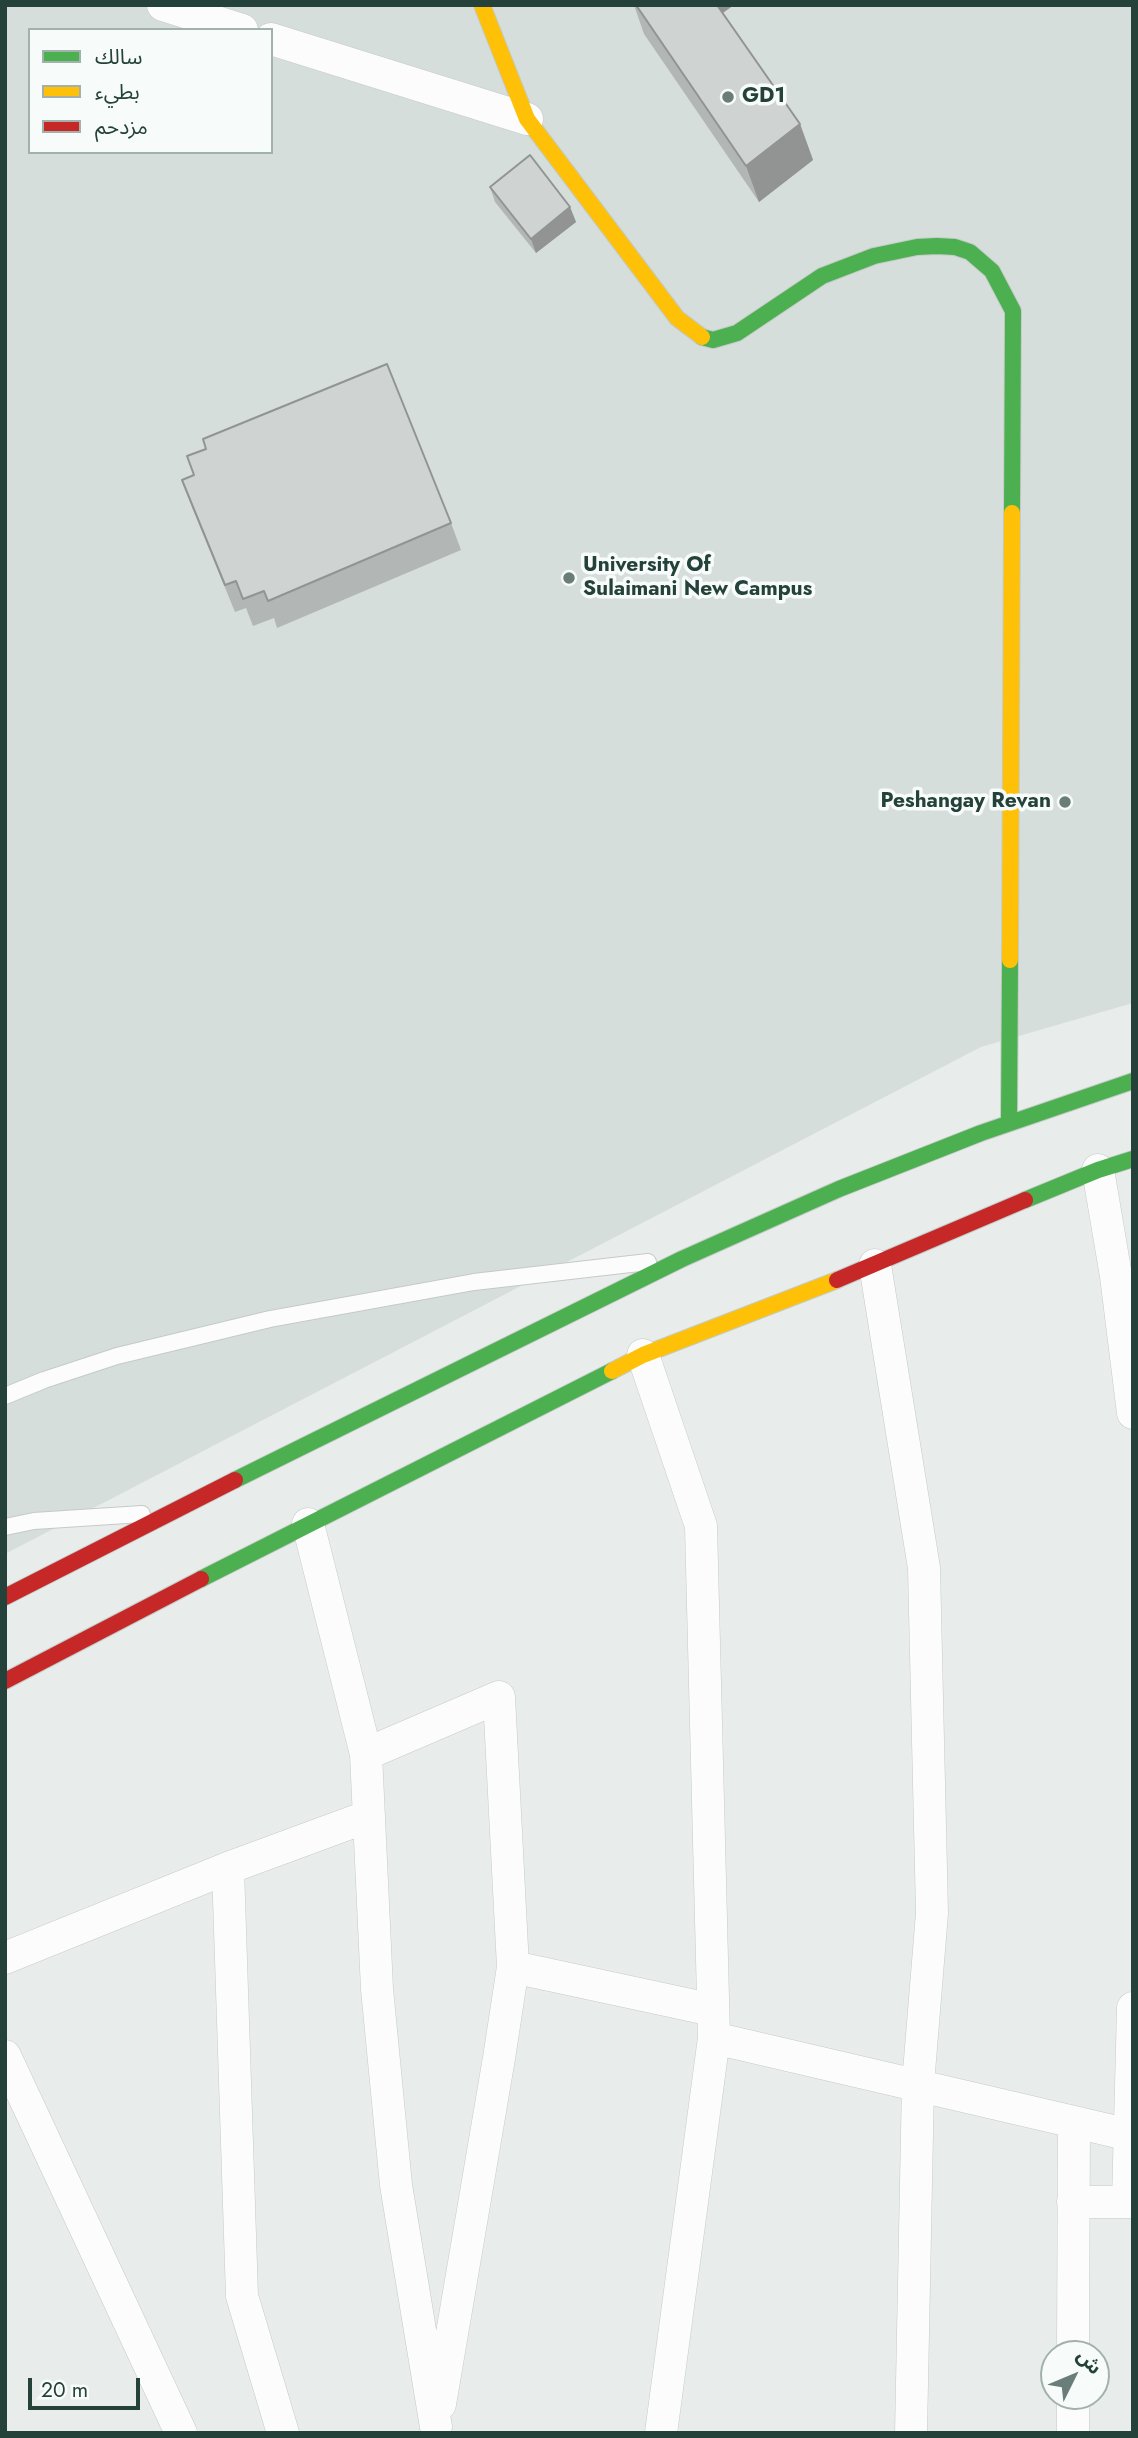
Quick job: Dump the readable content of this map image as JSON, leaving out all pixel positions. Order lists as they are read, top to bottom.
{
  "places": ["GD1", "University Of Sulaimani New Campus", "Peshangay Revan"],
  "legend": ["سالك", "بطيء", "مزدحم"],
  "scale_bar": "20 m",
  "north": "top right"
}
